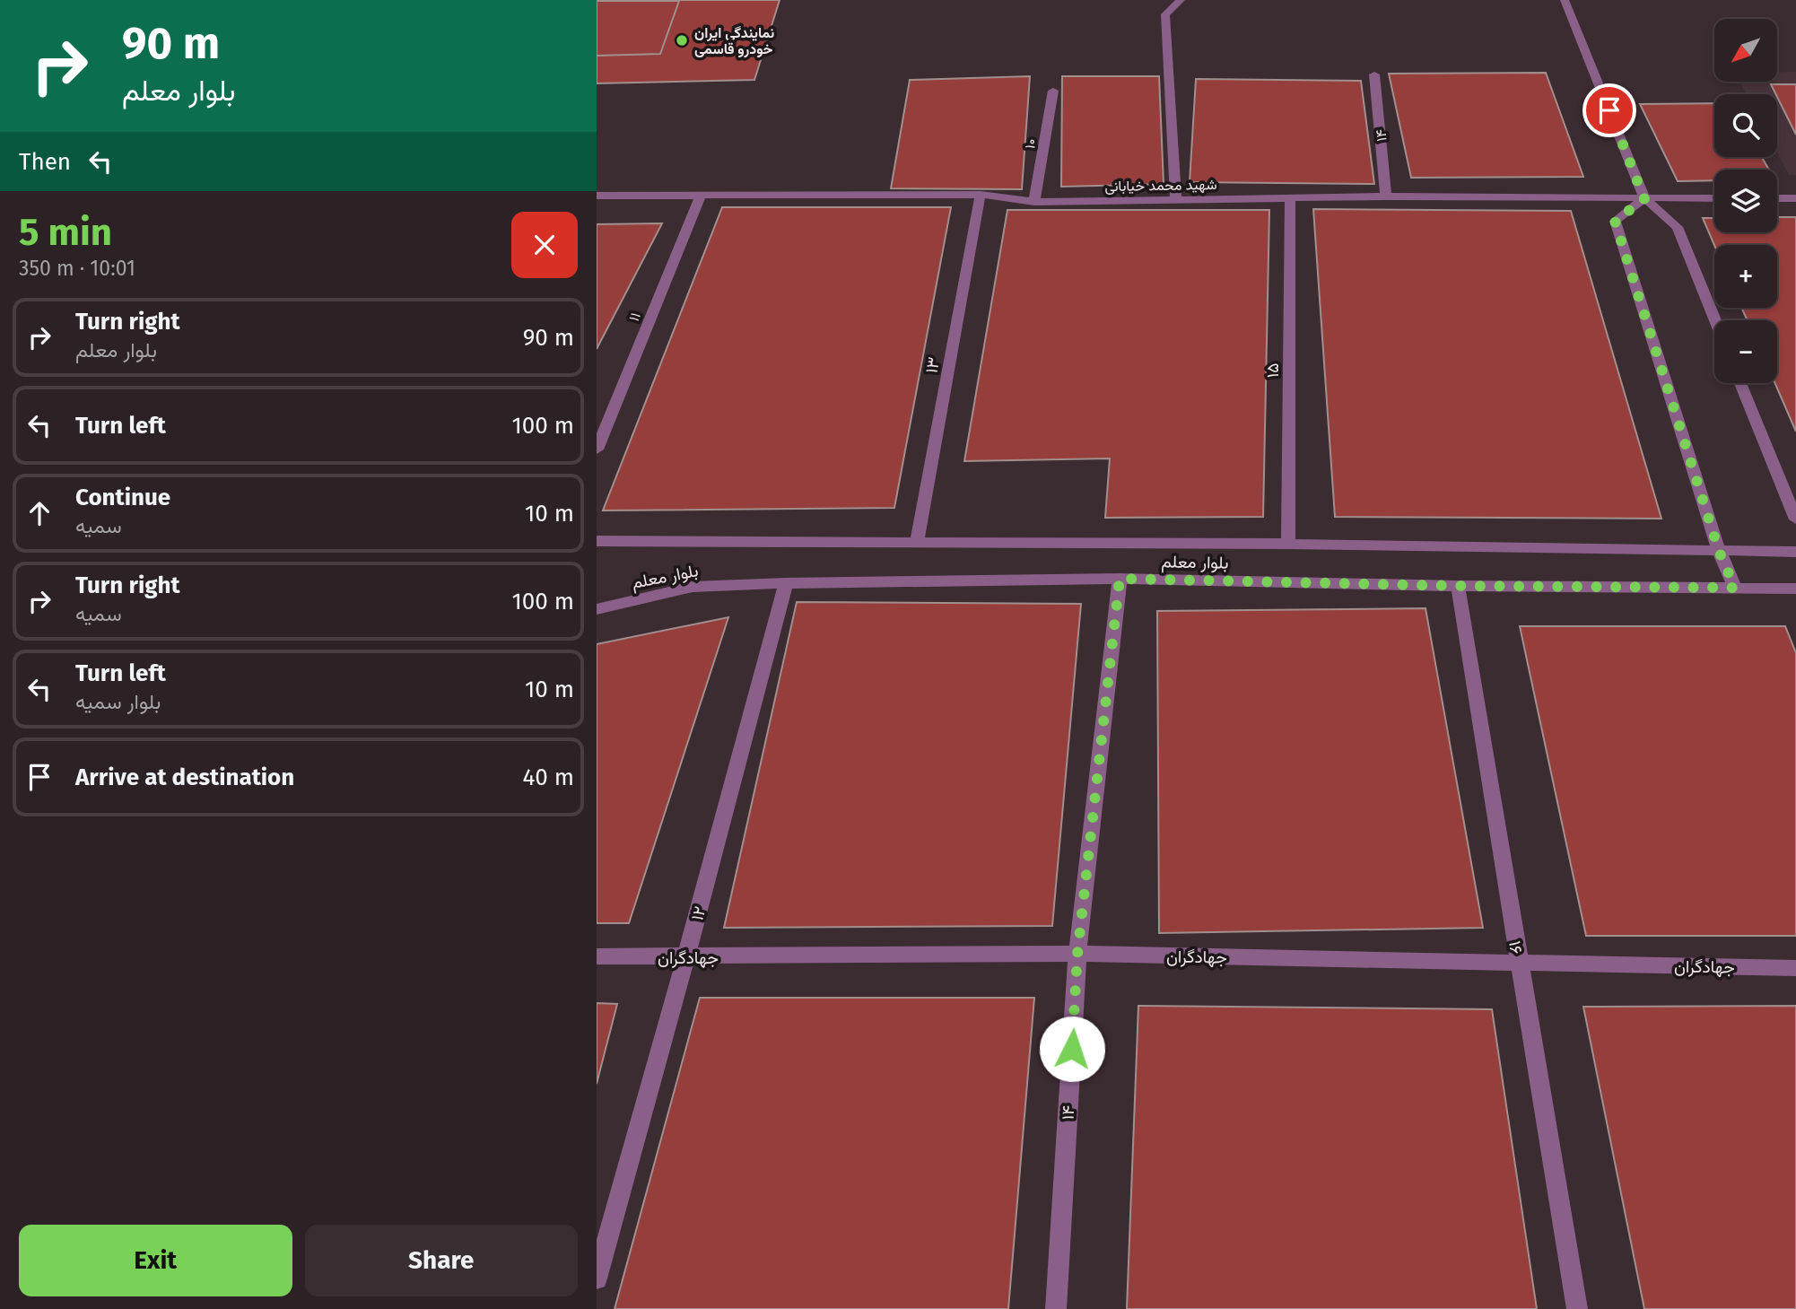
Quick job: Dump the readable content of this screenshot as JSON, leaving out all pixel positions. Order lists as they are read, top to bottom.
{
  "streets": {
    "street": [
      "۱۴",
      "۱۰",
      "شهید محمد خیابانی",
      "۱۱",
      "۱۳",
      "۱۵",
      "بلوار معلم",
      "۱۲",
      "۱۶",
      "جهادگران"
    ]
  },
  "crossings": [
    ["۱۴", "شهید محمد خیابانی"],
    ["۱۴", "بلوار معلم"],
    ["۱۴", "جهادگران"],
    ["۱۰", "شهید محمد خیابانی"],
    ["شهید محمد خیابانی", "۱۱"],
    ["شهید محمد خیابانی", "۱۳"],
    ["شهید محمد خیابانی", "۱۵"],
    ["۱۳", "بلوار معلم"],
    ["۱۵", "بلوار معلم"],
    ["بلوار معلم", "۱۲"],
    ["بلوار معلم", "۱۶"],
    ["۱۲", "جهادگران"],
    ["۱۶", "جهادگران"]
  ],
  "places": ["نمایندگی ایران خودرو قاسمی"],
  "north": "bottom left",
  "page": {
    "turn": ["90 m", "بلوار معلم"],
    "map_buttons": ["+", "−"],
    "then": "Then",
    "heading": ["5 min", "350 m · 10:01"],
    "list": [
      {
        "name": "Turn right",
        "note": "بلوار معلم",
        "value": "90 m"
      },
      {
        "name": "Turn left",
        "value": "100 m"
      },
      {
        "name": "Continue",
        "note": "سمیه",
        "value": "10 m"
      },
      {
        "name": "Turn right",
        "note": "سمیه",
        "value": "100 m"
      },
      {
        "name": "Turn left",
        "note": "بلوار سمیه",
        "value": "10 m"
      },
      {
        "name": "Arrive at destination",
        "value": "40 m"
      }
    ],
    "buttons": ["Exit", "Share"]
  }
}
